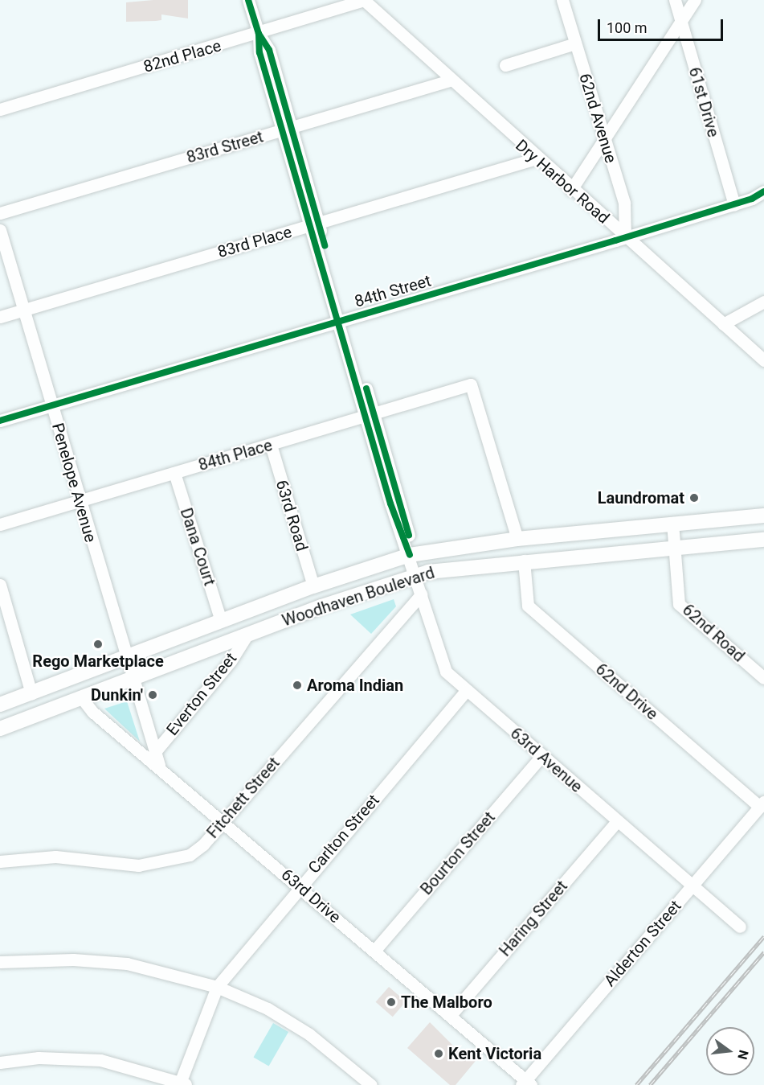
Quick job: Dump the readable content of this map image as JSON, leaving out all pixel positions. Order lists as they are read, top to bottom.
{
  "streets": {
    "main road": ["Woodhaven Boulevard"],
    "street": [
      "82nd Place",
      "61st Drive",
      "62nd Avenue",
      "83rd Street",
      "Dry Harbor Road",
      "83rd Place",
      "84th Street",
      "84th Place",
      "Penelope Avenue",
      "63rd Road",
      "Dana Court",
      "62nd Road",
      "62nd Drive",
      "Everton Street",
      "63rd Avenue",
      "Fitchett Street",
      "Carlton Street",
      "Bourton Street",
      "63rd Drive",
      "Haring Street",
      "Alderton Street"
    ]
  },
  "crossings": [
    ["82nd Place", "Dry Harbor Road"],
    ["82nd Place", "63rd Avenue"],
    ["61st Drive", "84th Street"],
    ["62nd Avenue", "Dry Harbor Road"],
    ["62nd Avenue", "84th Street"],
    ["83rd Street", "Dry Harbor Road"],
    ["83rd Street", "63rd Avenue"],
    ["Dry Harbor Road", "83rd Place"],
    ["Dry Harbor Road", "84th Street"],
    ["83rd Place", "Penelope Avenue"],
    ["83rd Place", "63rd Avenue"],
    ["84th Street", "Penelope Avenue"],
    ["84th Street", "63rd Avenue"],
    ["84th Place", "Penelope Avenue"],
    ["84th Place", "63rd Road"],
    ["84th Place", "Dana Court"],
    ["84th Place", "Woodhaven Boulevard"],
    ["84th Place", "63rd Avenue"],
    ["Penelope Avenue", "Woodhaven Boulevard"],
    ["Penelope Avenue", "63rd Drive"],
    ["63rd Road", "Woodhaven Boulevard"],
    ["Dana Court", "Woodhaven Boulevard"],
    ["Woodhaven Boulevard", "62nd Road"],
    ["Woodhaven Boulevard", "62nd Drive"],
    ["Woodhaven Boulevard", "Everton Street"],
    ["Woodhaven Boulevard", "63rd Avenue"],
    ["Woodhaven Boulevard", "63rd Drive"],
    ["62nd Drive", "Alderton Street"],
    ["Everton Street", "63rd Drive"],
    ["63rd Avenue", "Fitchett Street"],
    ["63rd Avenue", "Carlton Street"],
    ["63rd Avenue", "Bourton Street"],
    ["63rd Avenue", "Haring Street"],
    ["63rd Avenue", "Alderton Street"],
    ["Fitchett Street", "63rd Drive"],
    ["Carlton Street", "63rd Drive"],
    ["Bourton Street", "63rd Drive"],
    ["63rd Drive", "Haring Street"],
    ["63rd Drive", "Alderton Street"]
  ],
  "places": [
    "Laundromat",
    "Rego Marketplace",
    "Aroma Indian",
    "Dunkin'",
    "The Malboro",
    "Kent Victoria"
  ],
  "scale_bar": "100 m",
  "north": "right"
}
